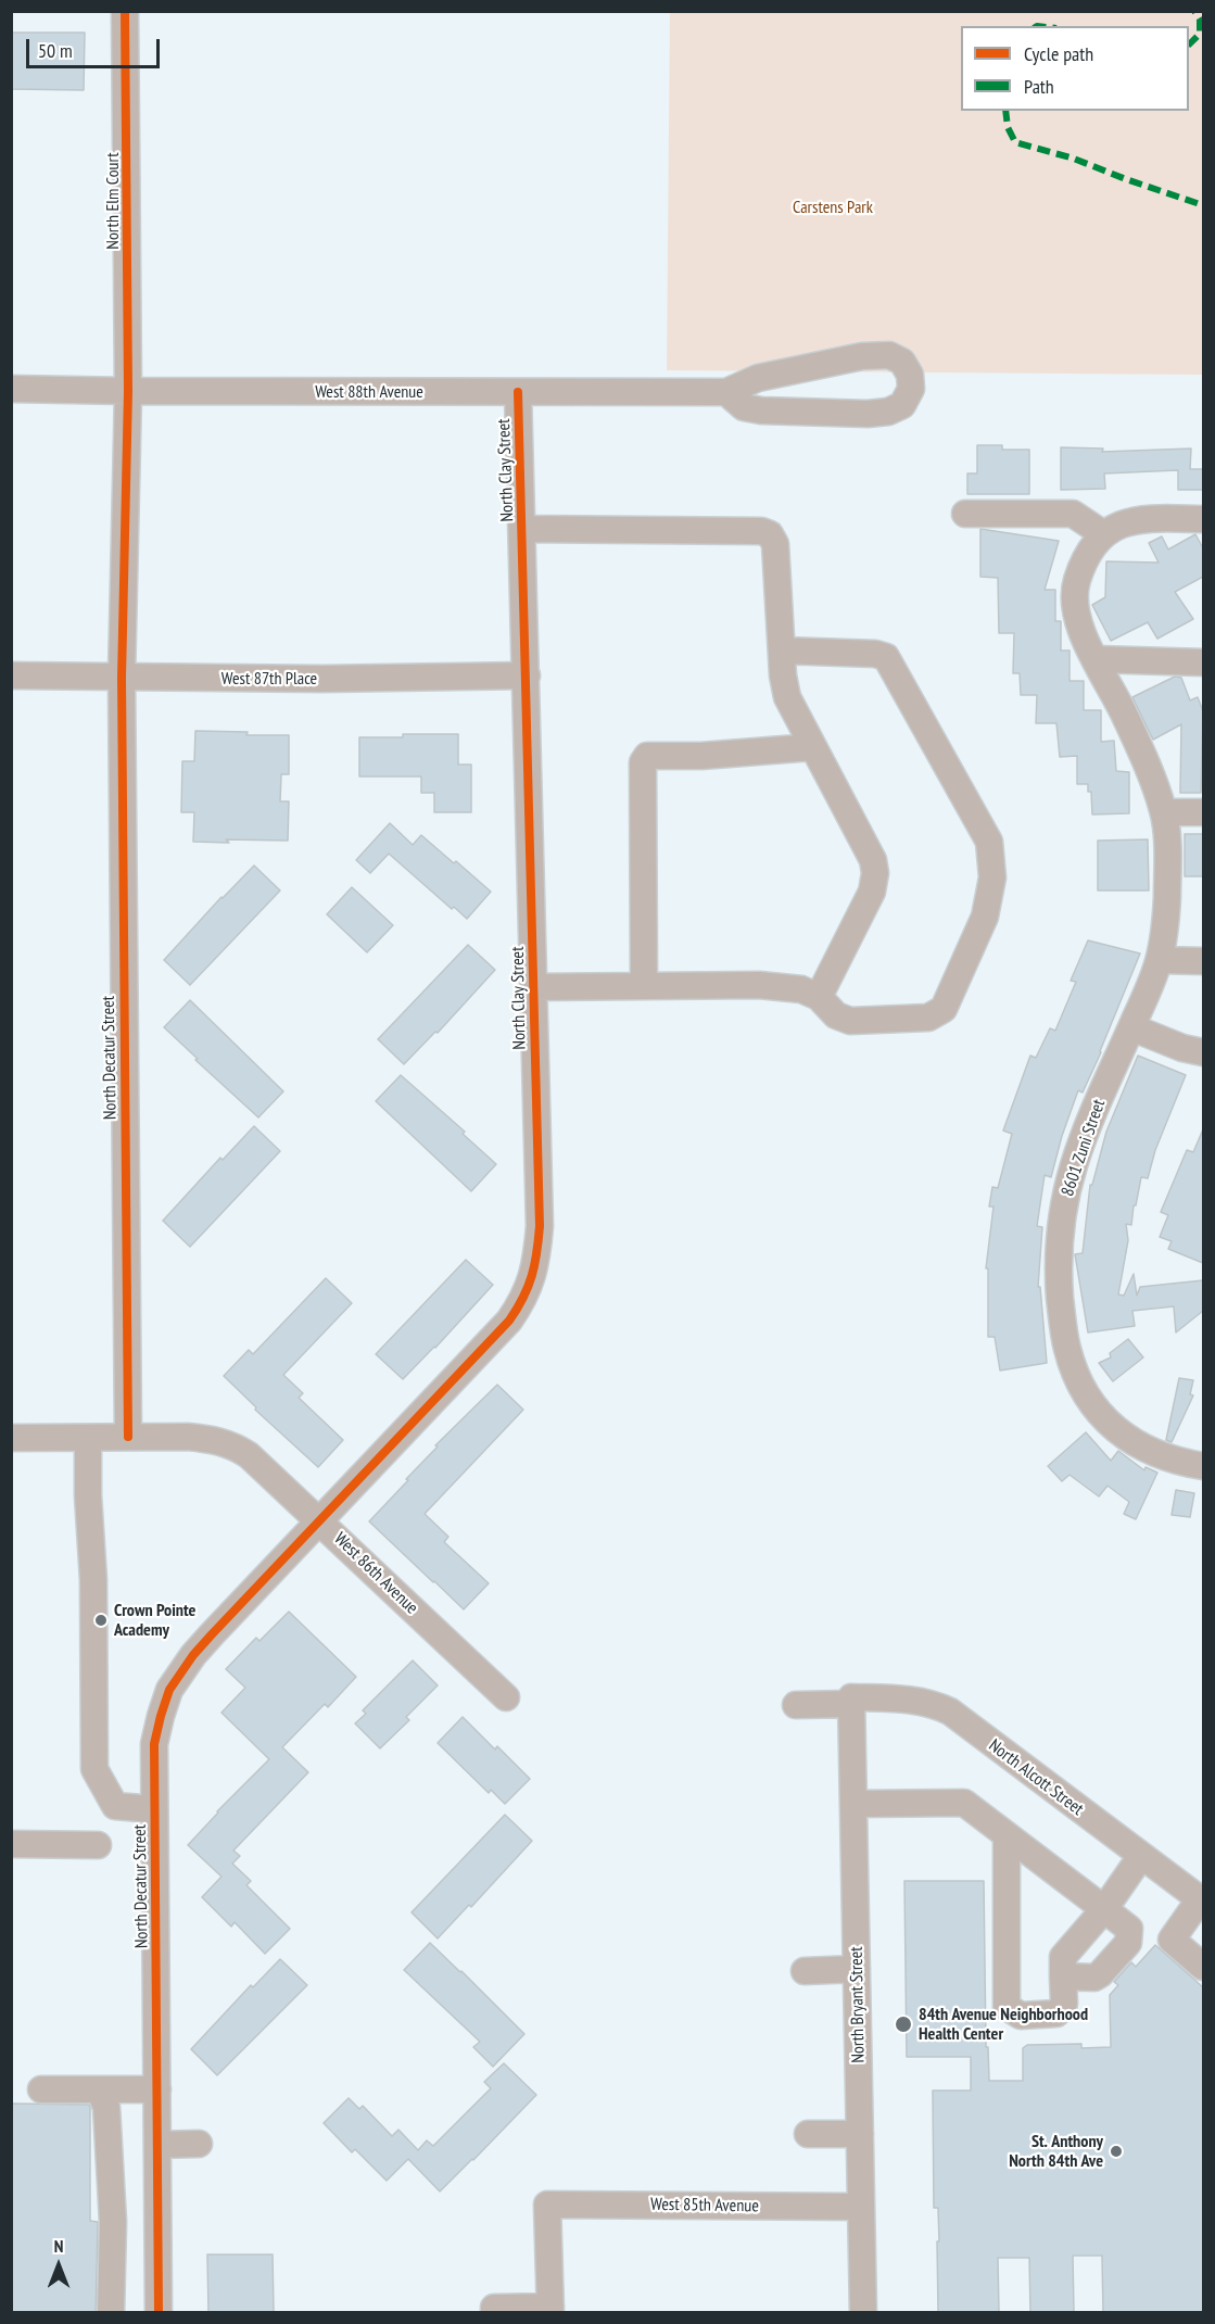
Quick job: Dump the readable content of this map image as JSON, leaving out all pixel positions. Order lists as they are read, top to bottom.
{
  "streets": {
    "street": [
      "North Elm Court",
      "West 88th Avenue",
      "North Clay Street",
      "West 87th Place",
      "North Decatur Street",
      "8601 Zuni Street",
      "West 86th Avenue",
      "North Alcott Street",
      "North Bryant Street",
      "West 85th Avenue"
    ]
  },
  "crossings": [
    ["North Elm Court", "West 88th Avenue"],
    ["North Elm Court", "West 87th Place"],
    ["North Elm Court", "North Decatur Street"],
    ["West 88th Avenue", "North Clay Street"],
    ["North Clay Street", "West 87th Place"],
    ["North Clay Street", "North Decatur Street"],
    ["North Clay Street", "West 86th Avenue"],
    ["West 87th Place", "North Decatur Street"],
    ["North Decatur Street", "West 86th Avenue"],
    ["North Alcott Street", "North Bryant Street"],
    ["North Bryant Street", "West 85th Avenue"]
  ],
  "parks": ["Carstens Park"],
  "places": ["Crown Pointe Academy", "84th Avenue Neighborhood Health Center", "St. Anthony North 84th Ave"],
  "legend": ["Cycle path", "Path"],
  "scale_bar": "50 m",
  "north": "top"
}
